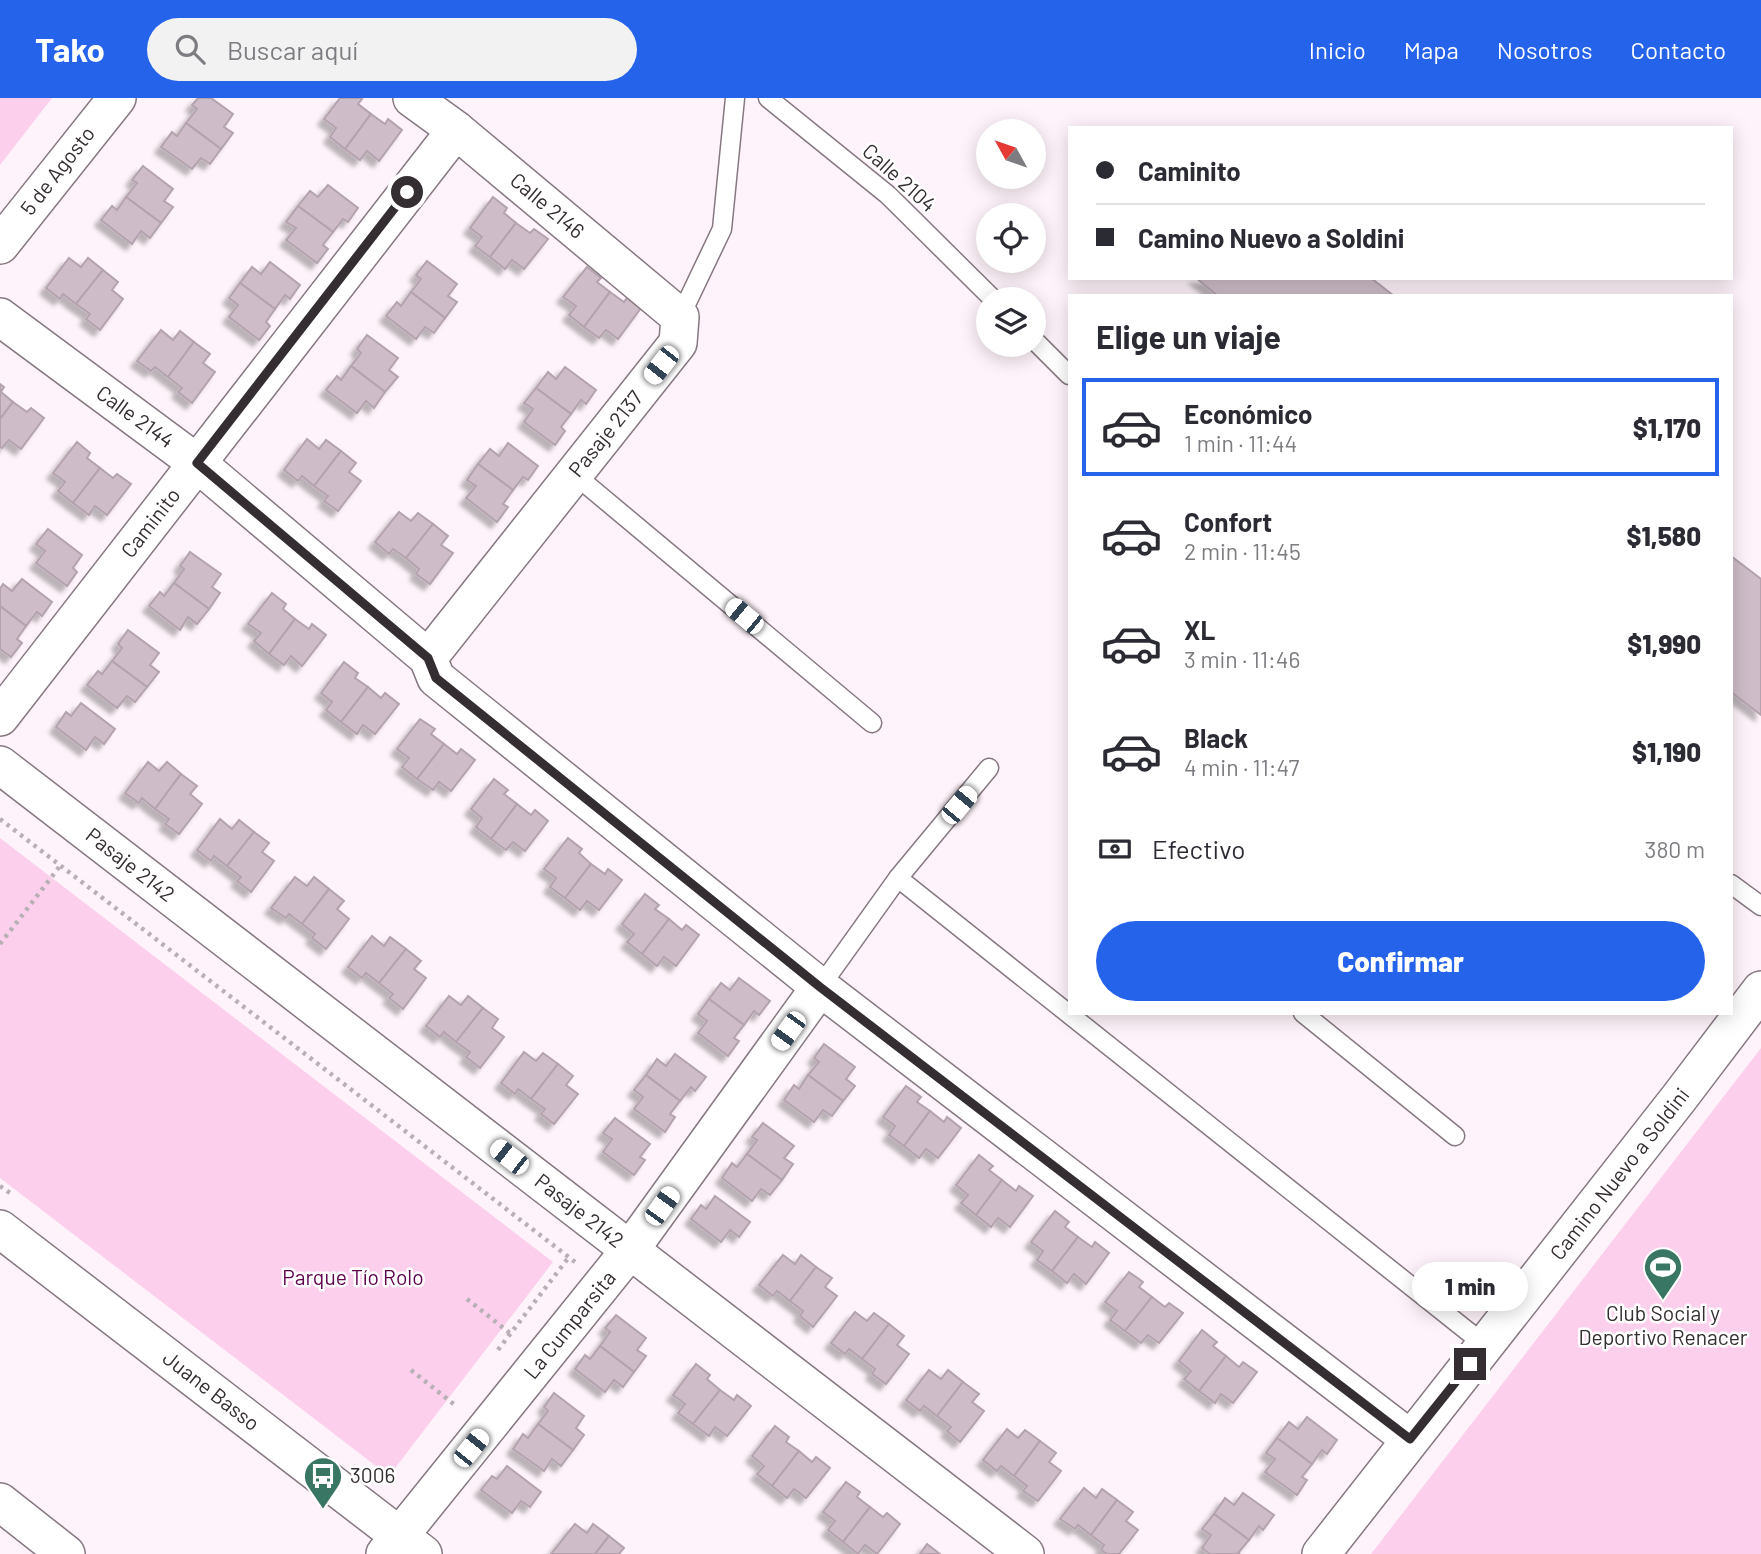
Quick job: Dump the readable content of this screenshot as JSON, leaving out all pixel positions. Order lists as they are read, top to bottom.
{
  "streets": {
    "street": [
      "5 de Agosto",
      "Calle 2146",
      "Calle 2144",
      "Pasaje 2137",
      "Caminito",
      "Pasaje 2142",
      "Camino Nuevo a Soldini",
      "La Cumparsita",
      "Juane Basso"
    ],
    "lane": ["Calle 2104"]
  },
  "crossings": [
    ["Calle 2146", "Pasaje 2137"],
    ["Calle 2146", "Caminito"],
    ["Calle 2144", "Pasaje 2137"],
    ["Calle 2144", "Caminito"],
    ["Calle 2144", "Camino Nuevo a Soldini"],
    ["Calle 2144", "La Cumparsita"],
    ["Pasaje 2142", "La Cumparsita"],
    ["La Cumparsita", "Juane Basso"]
  ],
  "parks": ["Parque Tío Rolo"],
  "places": {
    "sports": ["Club Social y Deportivo Renacer"],
    "bus stop": ["3006"]
  },
  "north": "top left",
  "page": {
    "header": "Tako",
    "search": "Buscar aquí",
    "nav": [
      "Inicio",
      "Mapa",
      "Nosotros",
      "Contacto"
    ],
    "banner": ["Caminito", "Camino Nuevo a Soldini"],
    "heading": "Elige un viaje",
    "list": [
      {
        "name": "Económico",
        "note": "1 min · 11:44",
        "value": "$1,170"
      },
      {
        "name": "Confort",
        "note": "2 min · 11:45",
        "value": "$1,580"
      },
      {
        "name": "XL",
        "note": "3 min · 11:46",
        "value": "$1,990"
      },
      {
        "name": "Black",
        "note": "4 min · 11:47",
        "value": "$1,190"
      }
    ],
    "pay": ["Efectivo", "380 m"],
    "buttons": "Confirmar",
    "bubble": "1 min"
  }
}
